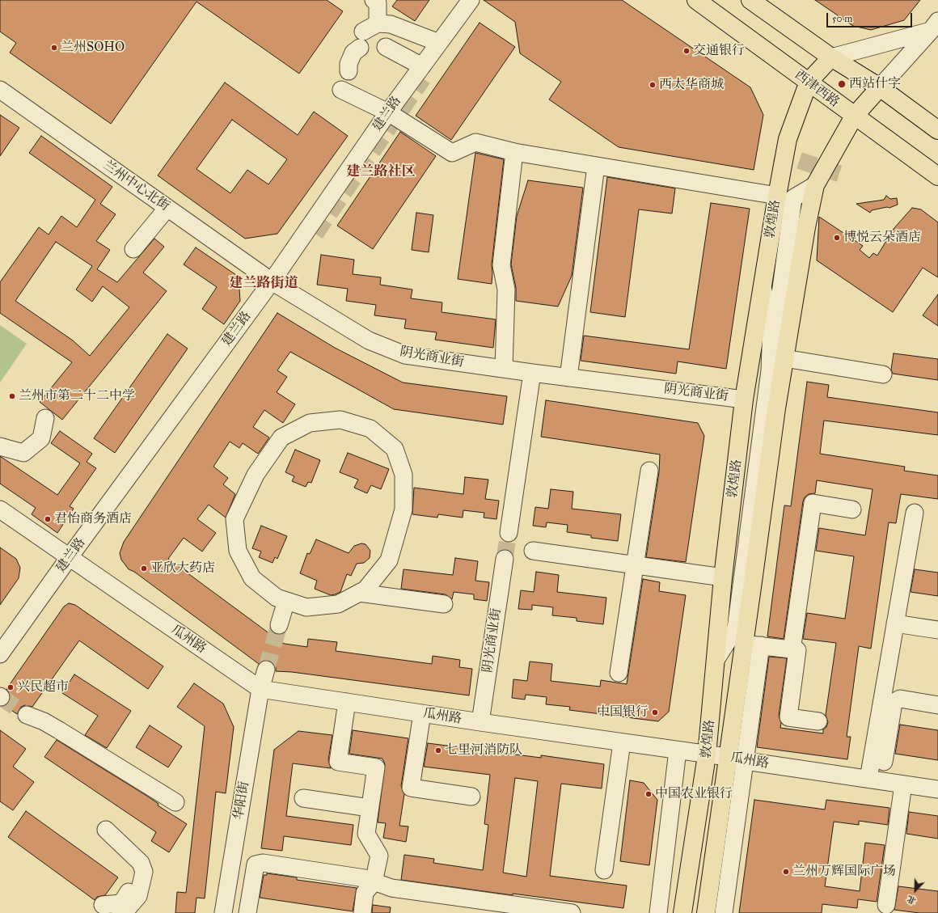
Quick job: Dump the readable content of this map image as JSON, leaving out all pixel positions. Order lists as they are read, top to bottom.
{
  "streets": {
    "main road": ["西津西路", "敦煌路"],
    "street": [
      "建兰路",
      "兰州中心北街",
      "阴光商业街",
      "瓜州路",
      "华阳街"
    ]
  },
  "crossings": [
    ["西津西路", "敦煌路"],
    ["建兰路", "兰州中心北街"],
    ["建兰路", "阴光商业街"],
    ["建兰路", "瓜州路"],
    ["兰州中心北街", "阴光商业街"],
    ["敦煌路", "阴光商业街"],
    ["敦煌路", "瓜州路"],
    ["阴光商业街", "瓜州路"],
    ["瓜州路", "华阳街"]
  ],
  "districts": ["建兰路社区", "建兰路街道"],
  "places": [
    "兰州SOHO",
    "交通银行",
    "西站什字",
    "西太华商城",
    "博悦云朵酒店",
    "兰州市第二十二中学",
    "君怡商务酒店",
    "亚欣大药店",
    "兴民超市",
    "中国银行",
    "七里河消防队",
    "中国农业银行",
    "兰州万辉国际广场"
  ],
  "scale_bar": "50 m",
  "north": "bottom left"
}
